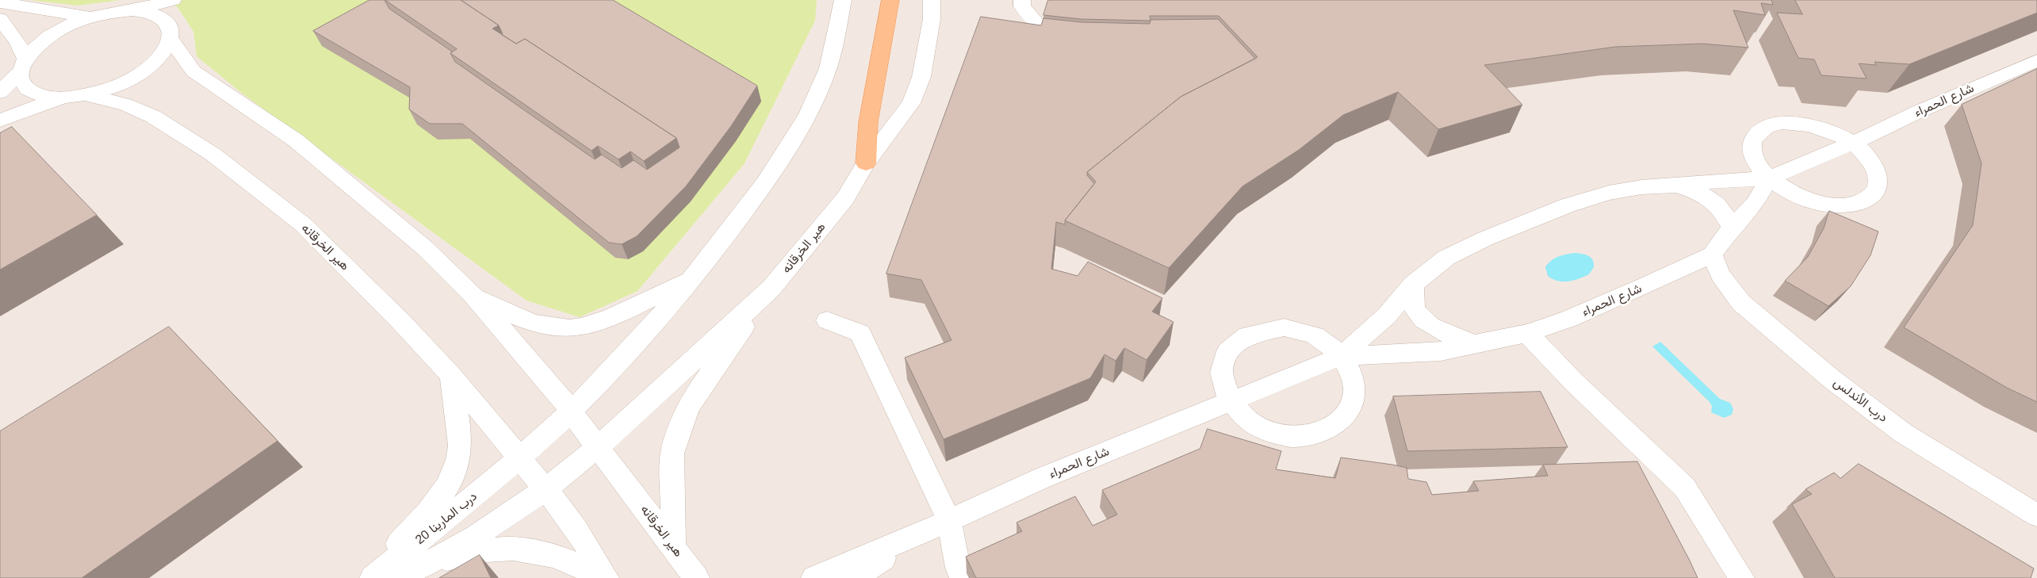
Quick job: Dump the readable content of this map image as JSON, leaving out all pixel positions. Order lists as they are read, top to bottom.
{
  "streets": {
    "street": [
      "شارع الحمراء",
      "هير الخرقانه",
      "درب الأندلس",
      "درب المارينا 20"
    ]
  },
  "crossings": [
    ["شارع الحمراء", "درب الأندلس"],
    ["هير الخرقانه", "درب المارينا 20"]
  ]
}
